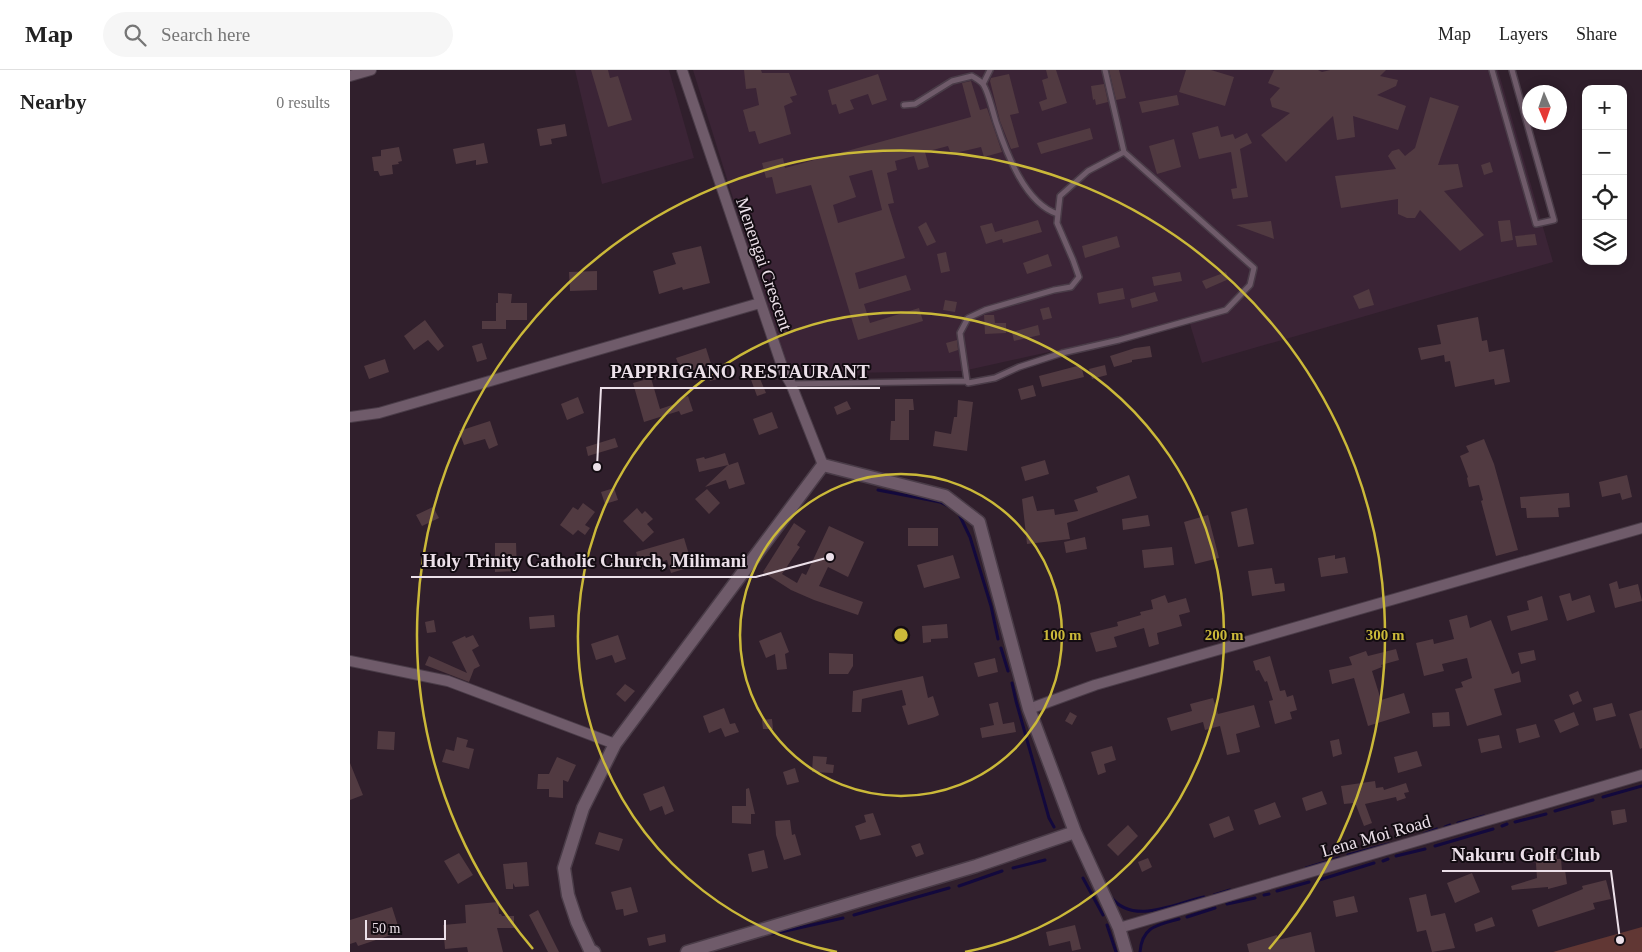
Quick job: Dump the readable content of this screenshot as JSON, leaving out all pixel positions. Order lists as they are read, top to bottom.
{
  "streets": {
    "street": ["Menengai Crescent", "Lena Moi Road"]
  },
  "places": ["PAPPRIGANO RESTAURANT", "Holy Trinity Catholic Church, Milimani", "Nakuru Golf Club"],
  "scale_bar": "50 m",
  "north": "bottom",
  "page": {
    "header": "Map",
    "search": "Search here",
    "nav": ["Map", "Layers", "Share"],
    "heading": ["Nearby", "0 results"],
    "map_buttons": ["+", "−"],
    "scale": "50 m"
  },
  "rings": ["100 m", "200 m", "300 m"]
}
